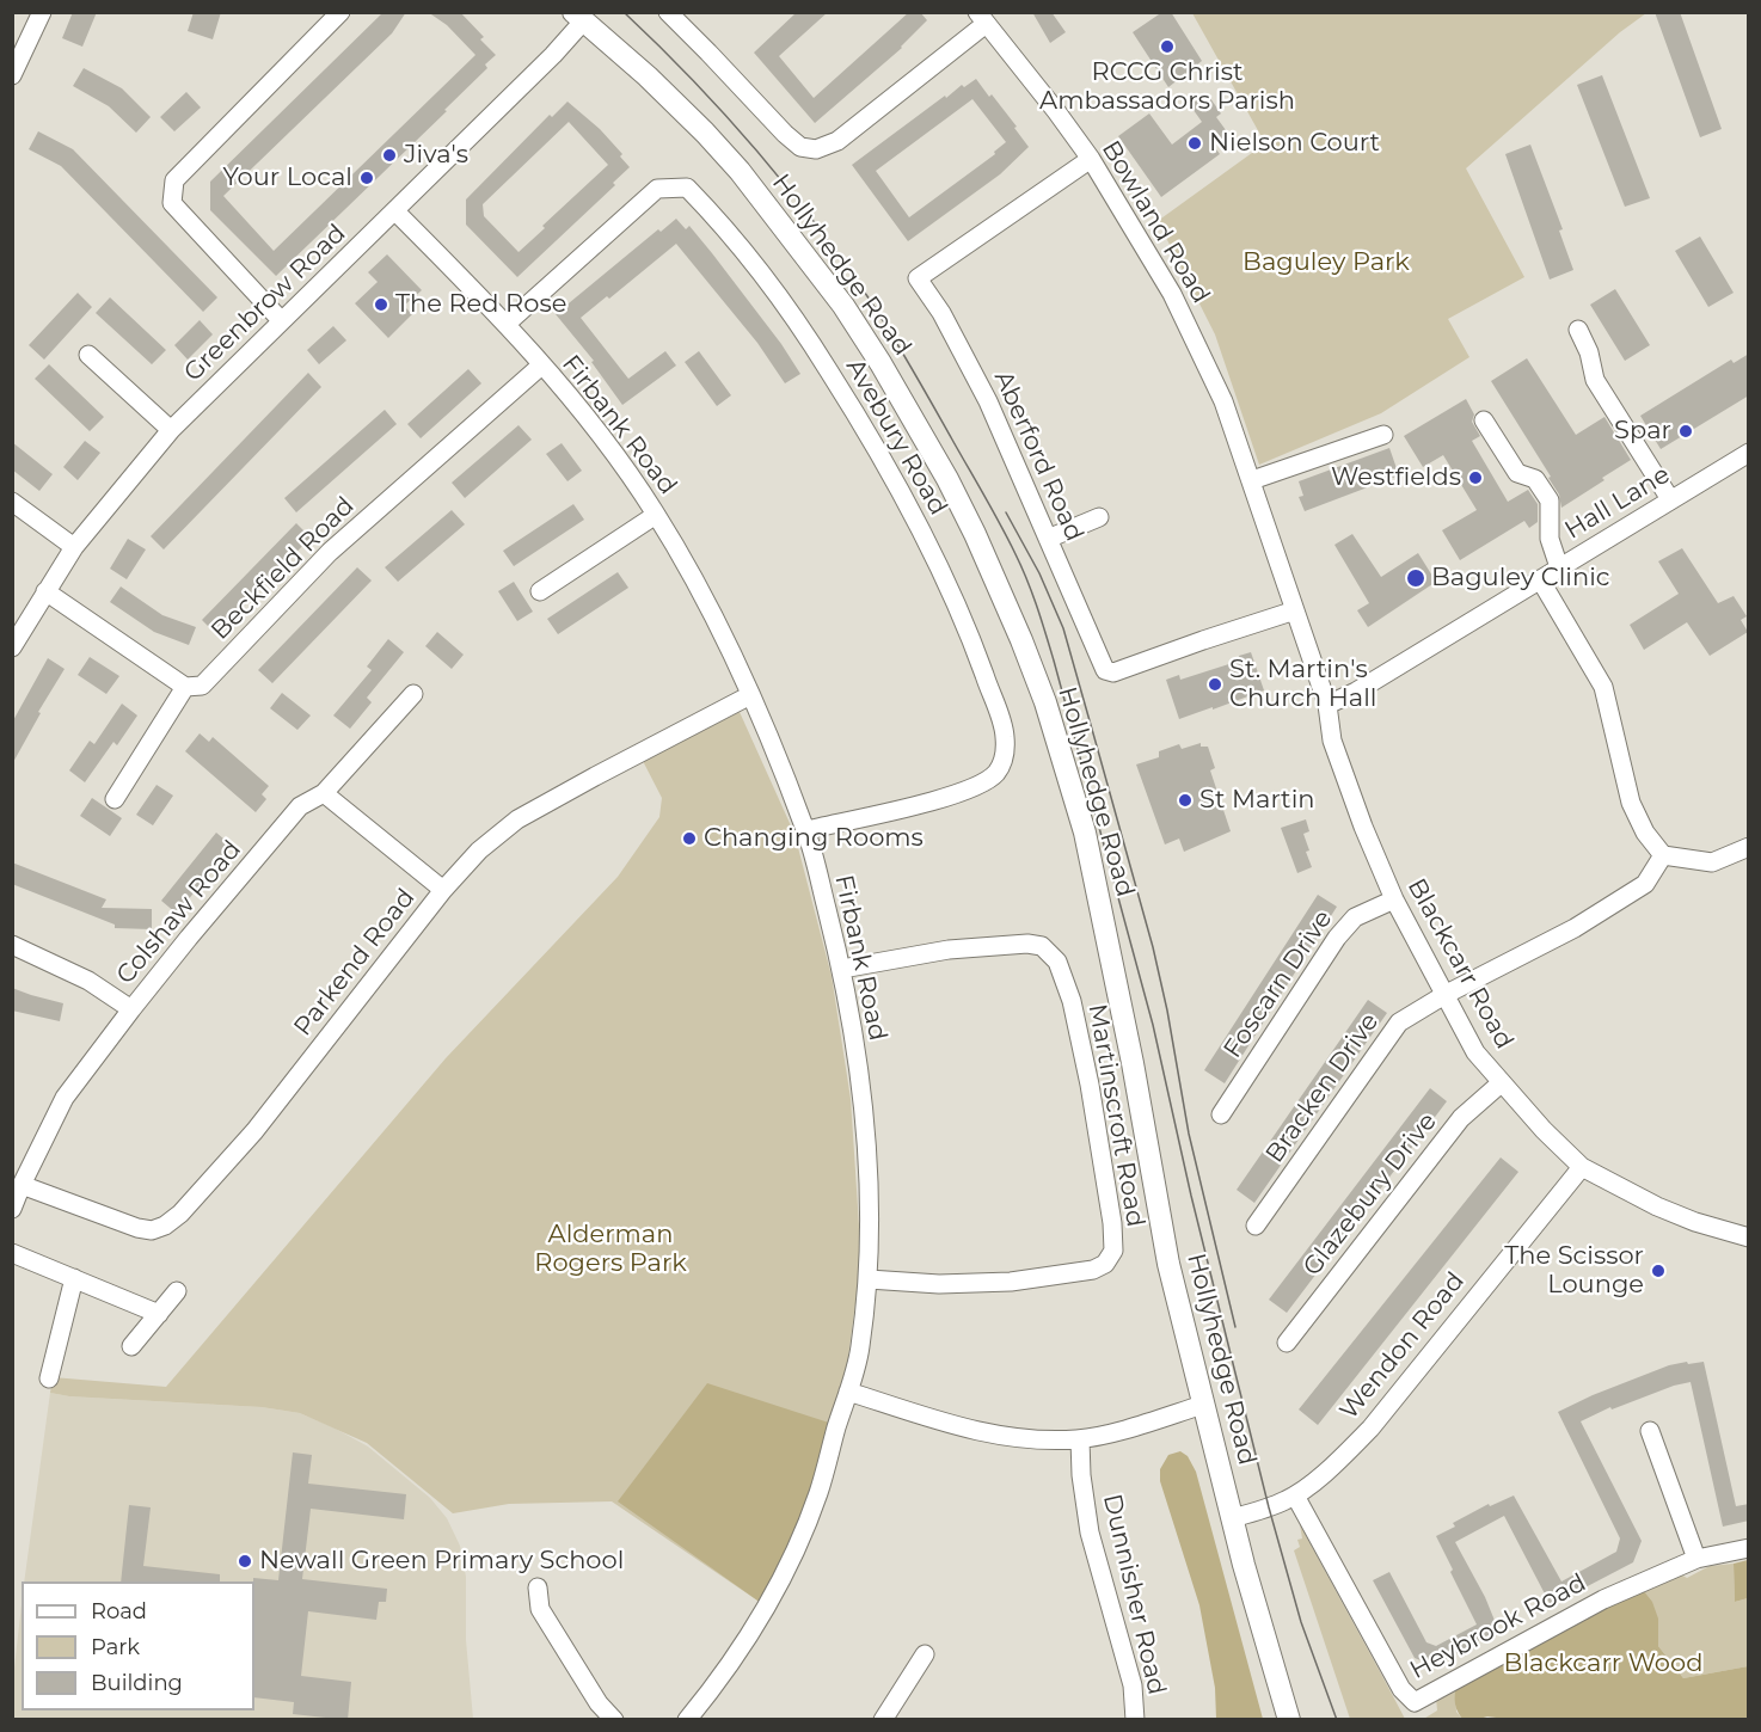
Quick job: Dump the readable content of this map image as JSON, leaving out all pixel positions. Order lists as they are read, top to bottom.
{
  "streets": {
    "street": [
      "Bowland Road",
      "Hollyhedge Road",
      "Greenbrow Road",
      "Firbank Road",
      "Avebury Road",
      "Aberford Road",
      "Hall Lane",
      "Beckfield Road",
      "Colshaw Road",
      "Parkend Road",
      "Blackcarr Road",
      "Foscarn Drive",
      "Bracken Drive",
      "Martinscroft Road",
      "Glazebury Drive",
      "Wendon Road",
      "Dunnisher Road",
      "Heybrook Road"
    ]
  },
  "crossings": [
    ["Bowland Road", "Aberford Road"],
    ["Bowland Road", "Hall Lane"],
    ["Bowland Road", "Blackcarr Road"],
    ["Hollyhedge Road", "Greenbrow Road"],
    ["Hollyhedge Road", "Wendon Road"],
    ["Greenbrow Road", "Firbank Road"],
    ["Firbank Road", "Avebury Road"],
    ["Firbank Road", "Beckfield Road"],
    ["Firbank Road", "Parkend Road"],
    ["Firbank Road", "Martinscroft Road"],
    ["Hall Lane", "Blackcarr Road"],
    ["Colshaw Road", "Parkend Road"],
    ["Blackcarr Road", "Foscarn Drive"],
    ["Blackcarr Road", "Bracken Drive"],
    ["Blackcarr Road", "Glazebury Drive"],
    ["Blackcarr Road", "Wendon Road"],
    ["Wendon Road", "Heybrook Road"]
  ],
  "parks": ["Baguley Park", "Alderman Rogers Park", "Blackcarr Wood"],
  "places": [
    "RCCG Christ Ambassadors Parish",
    "Nielson Court",
    "Jiva's",
    "Your Local",
    "The Red Rose",
    "Spar",
    "Westfields",
    "Baguley Clinic",
    "St. Martin's Church Hall",
    "St Martin",
    "Changing Rooms",
    "The Scissor Lounge",
    "Newall Green Primary School"
  ],
  "legend": ["Road", "Park", "Building"]
}
